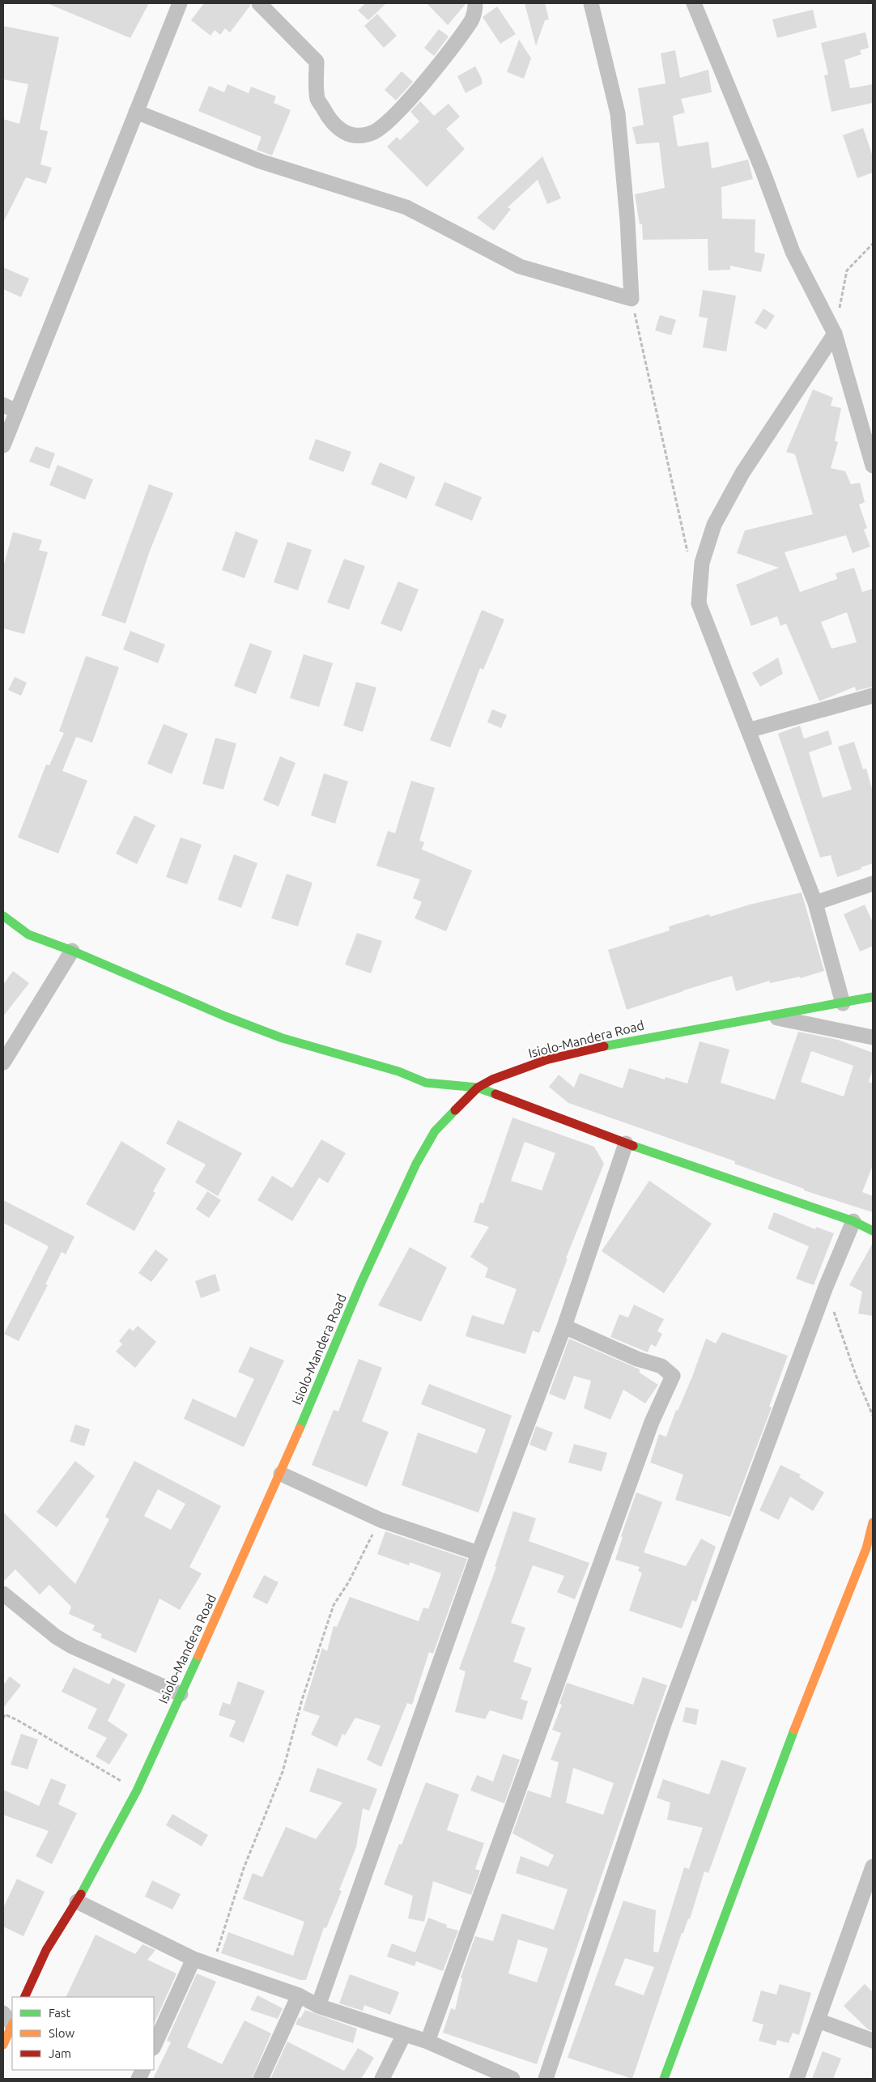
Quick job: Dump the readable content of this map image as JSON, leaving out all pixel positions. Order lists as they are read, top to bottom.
{
  "streets": {
    "main road": ["Isiolo-Mandera Road"]
  },
  "legend": ["Fast", "Slow", "Jam"]
}
